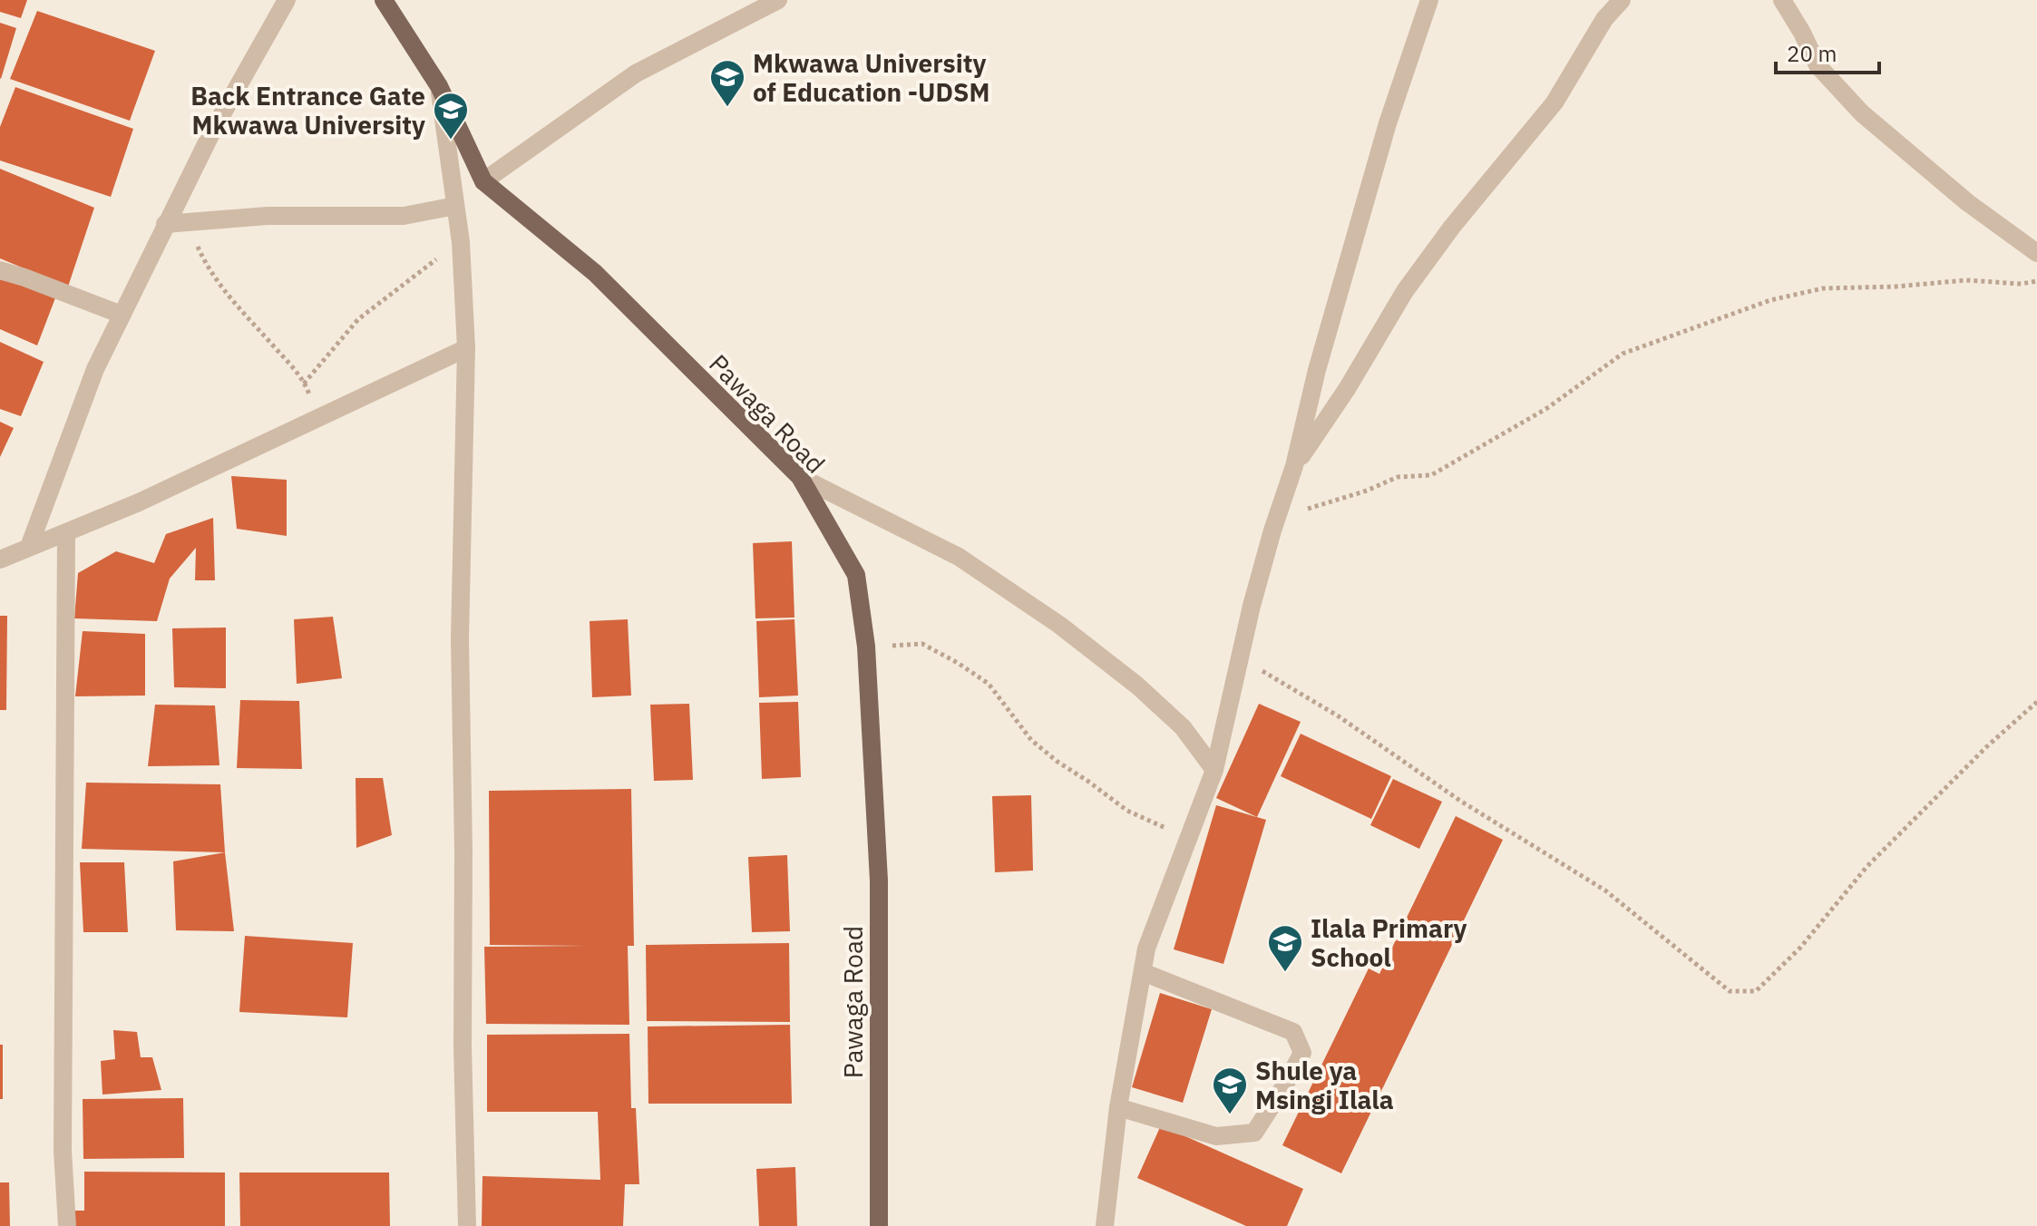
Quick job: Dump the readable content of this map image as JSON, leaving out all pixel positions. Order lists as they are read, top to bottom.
{
  "streets": {
    "main road": ["Pawaga Road"]
  },
  "places": {
    "school or university": [
      "Mkwawa University of Education -UDSM",
      "Back Entrance Gate Mkwawa University",
      "Ilala Primary School",
      "Shule ya Msingi Ilala"
    ]
  },
  "scale_bar": "20 m"
}
